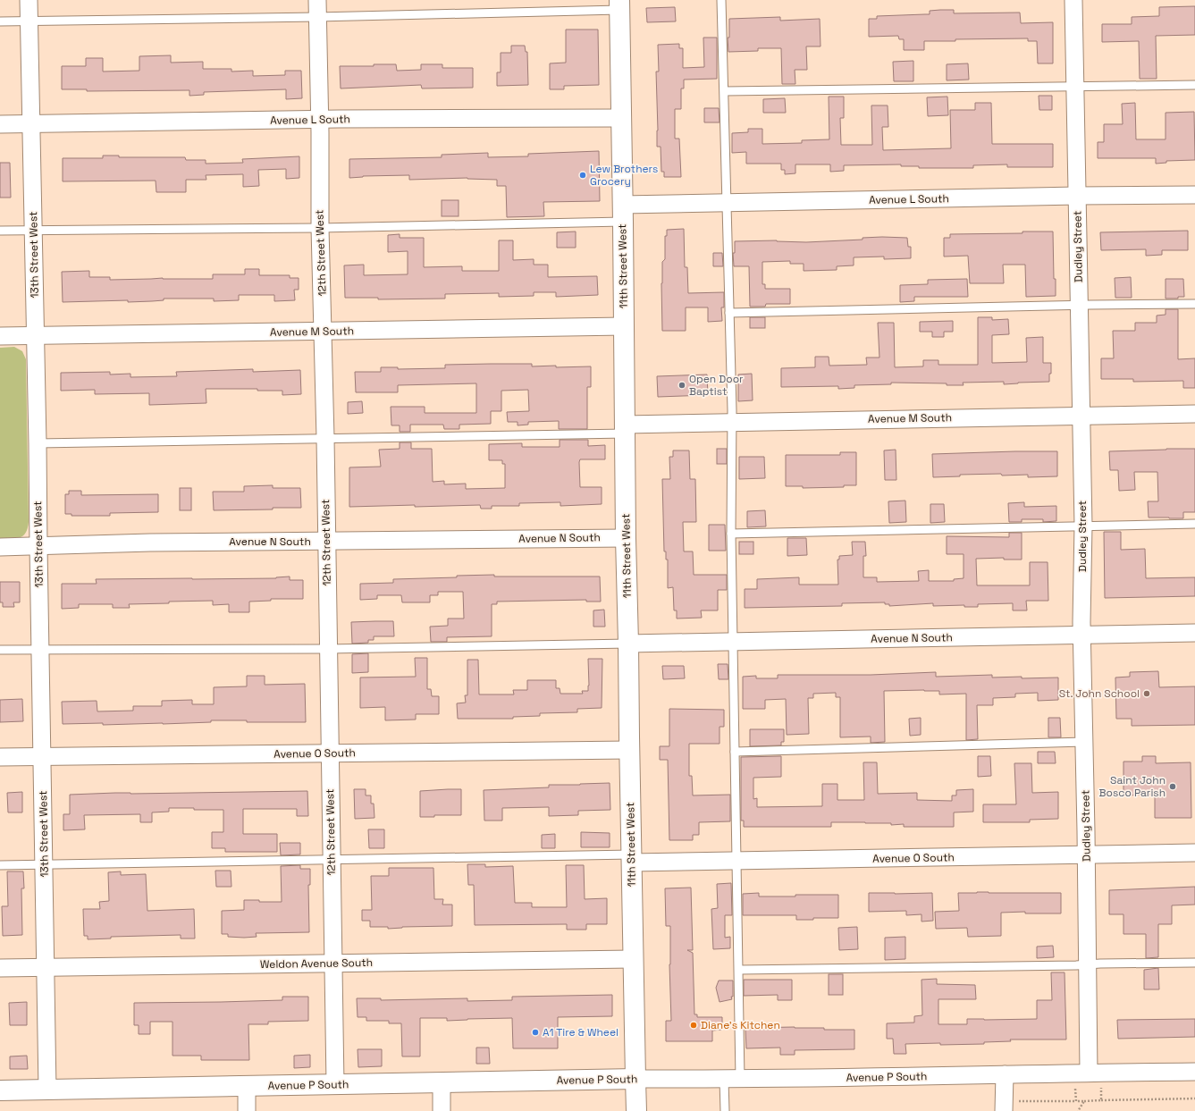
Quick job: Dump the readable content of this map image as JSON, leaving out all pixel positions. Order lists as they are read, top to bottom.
{
  "streets": {
    "street": [
      "Avenue L South",
      "Dudley Street",
      "12th Street West",
      "13th Street West",
      "11th Street West",
      "Avenue M South",
      "Avenue N South",
      "Avenue O South",
      "Weldon Avenue South",
      "Avenue P South"
    ]
  },
  "crossings": [
    ["Avenue L South", "Dudley Street"],
    ["Avenue L South", "12th Street West"],
    ["Avenue L South", "13th Street West"],
    ["Avenue L South", "11th Street West"],
    ["Dudley Street", "Avenue M South"],
    ["Dudley Street", "Avenue N South"],
    ["Dudley Street", "Avenue O South"],
    ["Dudley Street", "Avenue P South"],
    ["12th Street West", "Avenue M South"],
    ["12th Street West", "Avenue N South"],
    ["12th Street West", "Avenue O South"],
    ["12th Street West", "Weldon Avenue South"],
    ["12th Street West", "Avenue P South"],
    ["13th Street West", "Avenue M South"],
    ["13th Street West", "Avenue N South"],
    ["13th Street West", "Avenue O South"],
    ["13th Street West", "Weldon Avenue South"],
    ["13th Street West", "Avenue P South"],
    ["11th Street West", "Avenue M South"],
    ["11th Street West", "Avenue N South"],
    ["11th Street West", "Avenue O South"],
    ["11th Street West", "Weldon Avenue South"],
    ["11th Street West", "Avenue P South"]
  ],
  "places": [
    "Lew Brothers Grocery",
    "Open Door Baptist",
    "St. John School",
    "Saint John Bosco Parish",
    "Diane's Kitchen",
    "A1 Tire & Wheel"
  ]
}
